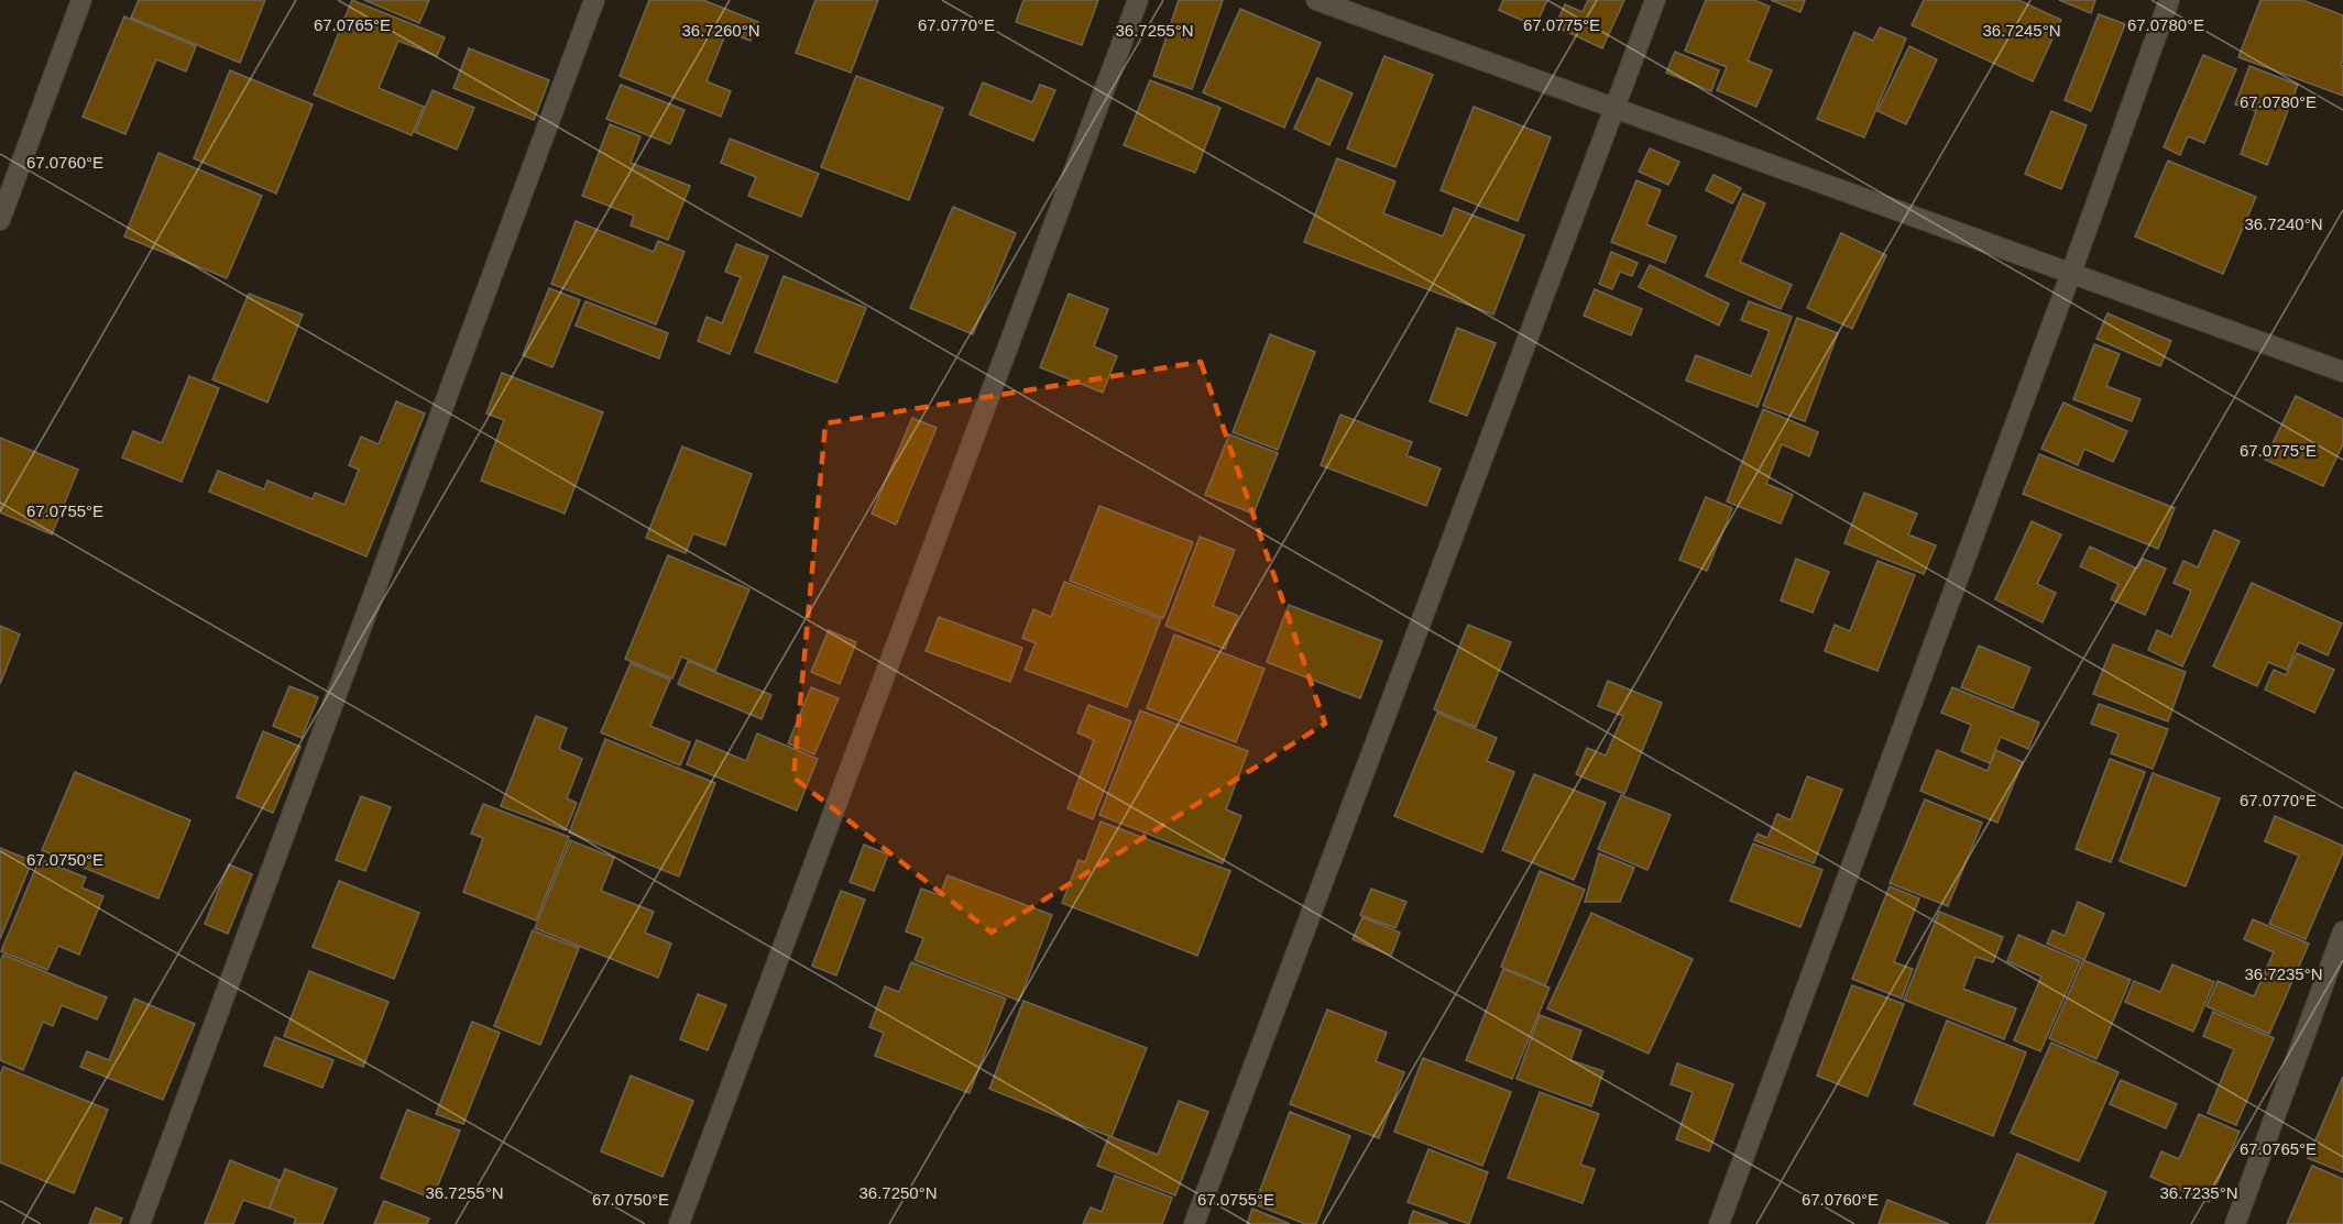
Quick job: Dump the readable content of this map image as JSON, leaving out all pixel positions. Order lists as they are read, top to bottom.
{
  "coordinates": [
    "67.0765°E",
    "67.0775°E",
    "67.0780°E",
    "67.0770°E",
    "36.7260°N",
    "36.7255°N",
    "36.7245°N",
    "67.0760°E",
    "36.7240°N",
    "67.0755°E",
    "67.0750°E",
    "36.7235°N",
    "36.7250°N"
  ]
}
